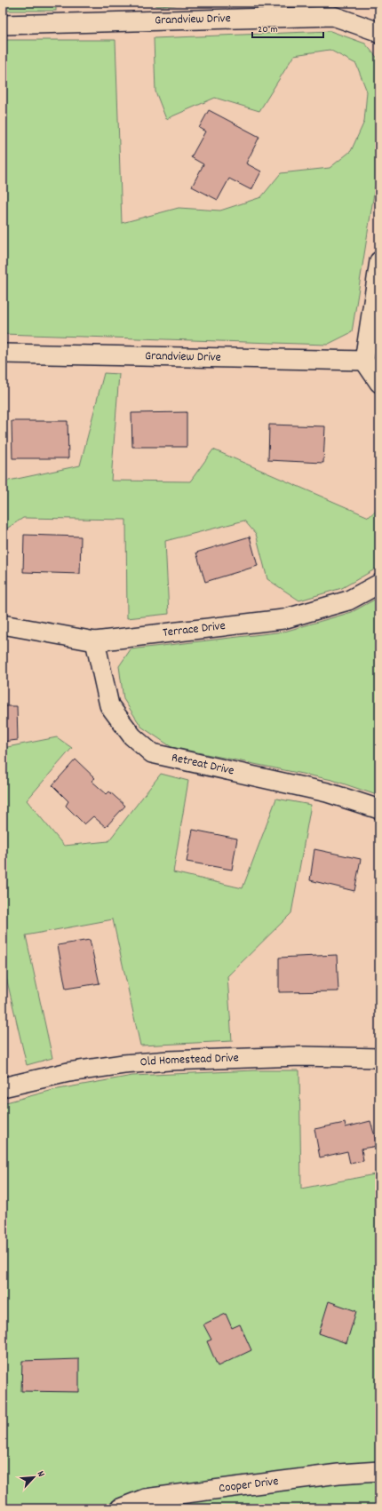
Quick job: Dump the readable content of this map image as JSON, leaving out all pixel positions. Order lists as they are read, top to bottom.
{
  "streets": {
    "street": [
      "Grandview Drive",
      "Terrace Drive",
      "Retreat Drive",
      "Old Homestead Drive",
      "Cooper Drive"
    ]
  },
  "crossings": [
    ["Terrace Drive", "Retreat Drive"]
  ],
  "scale_bar": "20 m",
  "north": "top right"
}
